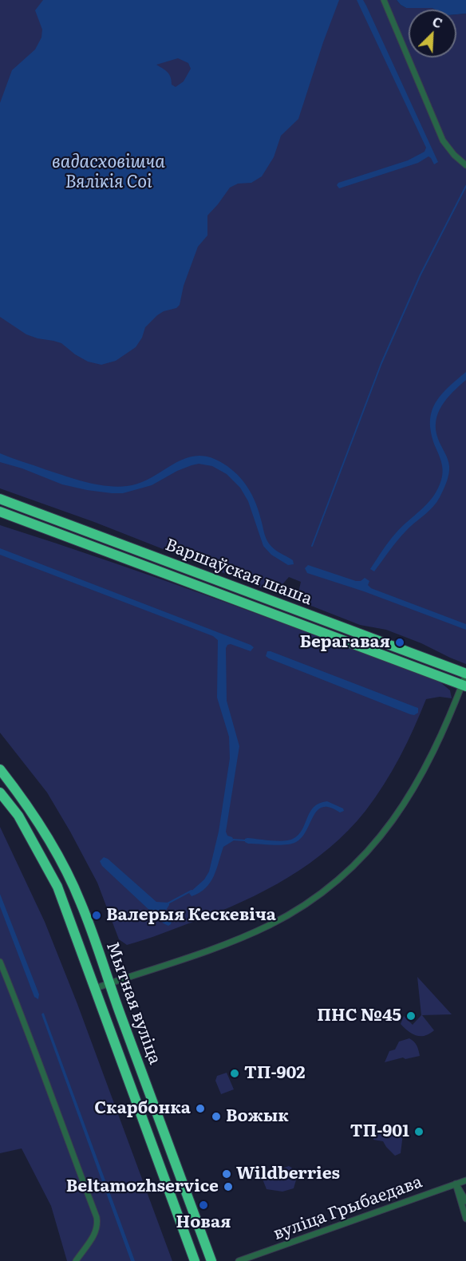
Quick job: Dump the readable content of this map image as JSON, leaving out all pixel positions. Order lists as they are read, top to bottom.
{
  "streets": {
    "highway": ["Варшаўская шаша", "Мытная вуліца"],
    "street": ["вуліца Грыбаедава"]
  },
  "water": ["вадасховішча Вялікія Соі"],
  "places": [
    "Берагавая",
    "Валерыя Кескевіча",
    "ПНС №45",
    "ТП-902",
    "Скарбонка",
    "Вожык",
    "ТП-901",
    "Wildberries",
    "Beltamozhservice",
    "Новая"
  ],
  "north": "top right"
}
